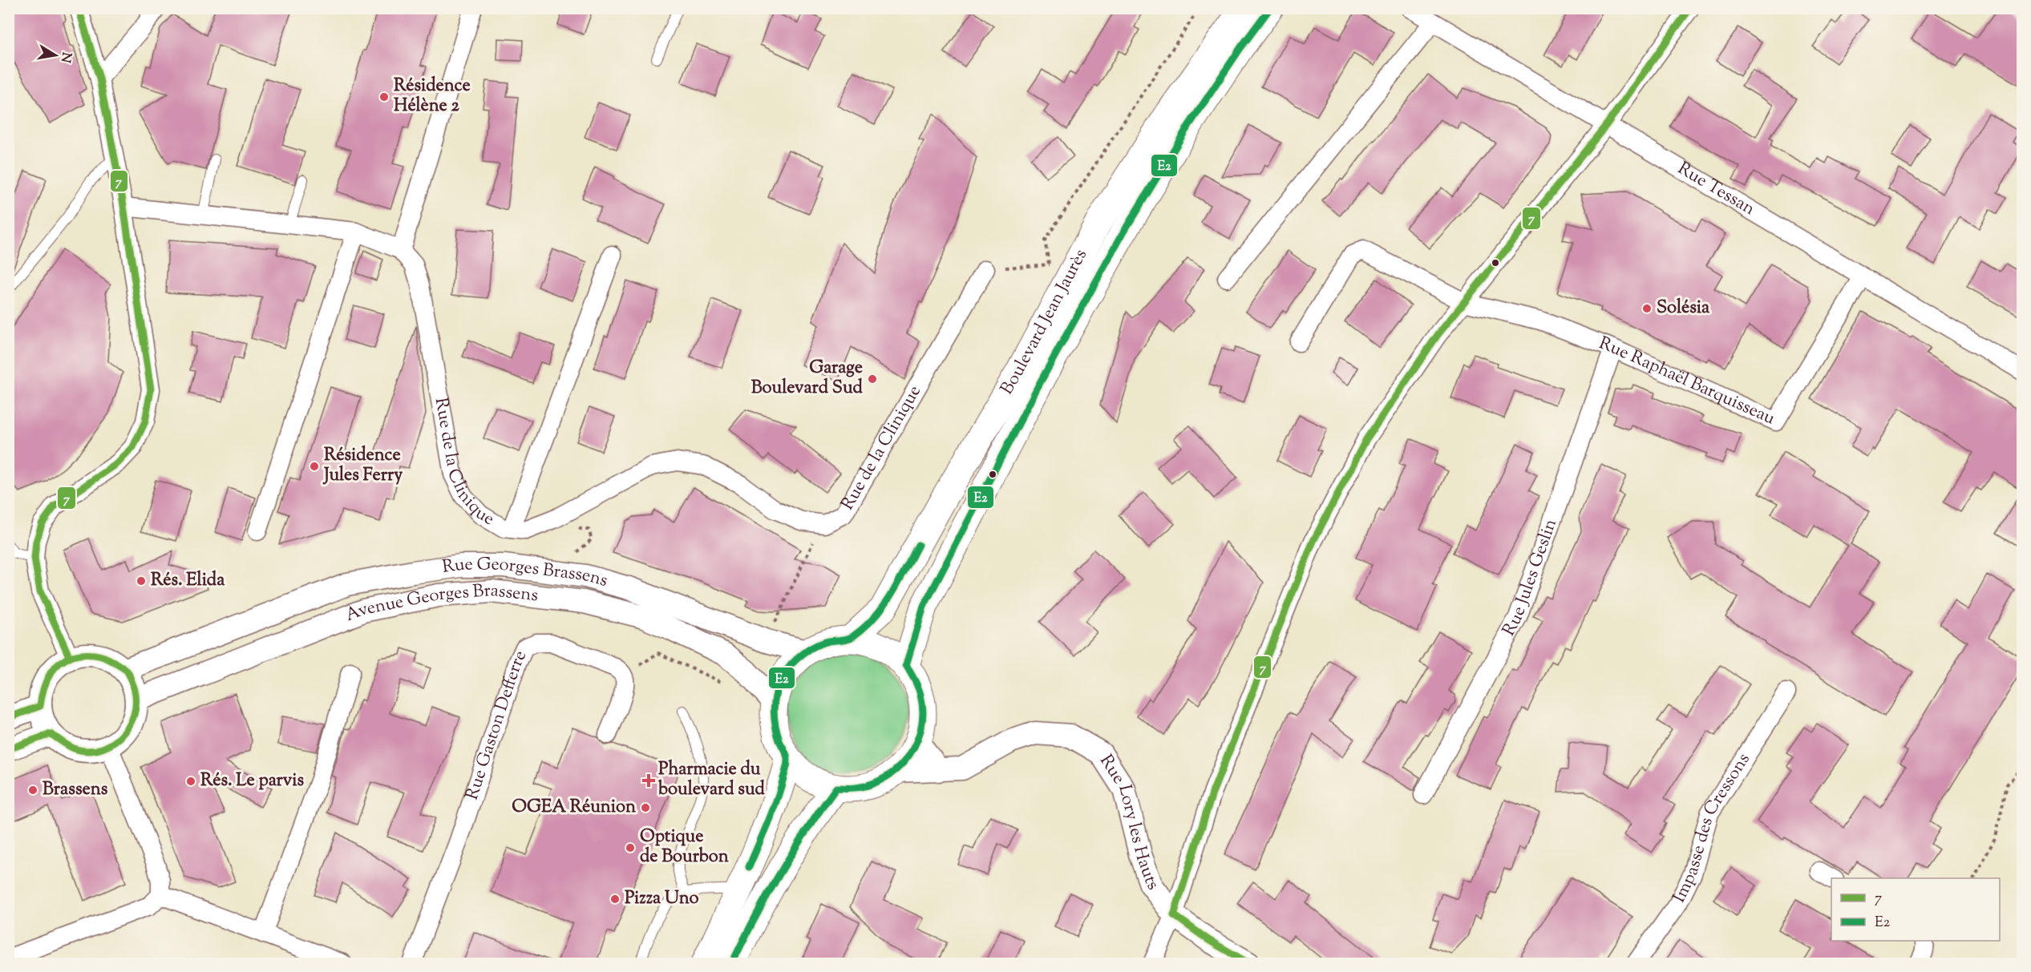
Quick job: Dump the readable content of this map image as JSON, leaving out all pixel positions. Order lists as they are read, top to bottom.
{
  "streets": {
    "main road": ["Boulevard Jean Jaurès"],
    "street": [
      "Rue Tessan",
      "Rue Raphaël Barquisseau",
      "Rue de la Clinique",
      "Rue Georges Brassens",
      "Rue Jules Geslin",
      "Avenue Georges Brassens",
      "Rue Gaston Defferre",
      "Rue Lory les Hauts",
      "Impasse des Cressons"
    ]
  },
  "crossings": [
    ["Rue Tessan", "Rue Raphaël Barquisseau"],
    ["Boulevard Jean Jaurès", "Rue Georges Brassens"],
    ["Boulevard Jean Jaurès", "Avenue Georges Brassens"],
    ["Boulevard Jean Jaurès", "Rue Lory les Hauts"],
    ["Rue Raphaël Barquisseau", "Rue Jules Geslin"],
    ["Rue Georges Brassens", "Avenue Georges Brassens"],
    ["Rue Georges Brassens", "Rue Lory les Hauts"],
    ["Avenue Georges Brassens", "Rue Lory les Hauts"]
  ],
  "places": {
    "other": [
      "Résidence Hélène 2",
      "Solésia",
      "Garage Boulevard Sud",
      "Résidence Jules Ferry",
      "Rés. Elida",
      "Rés. Le parvis",
      "Brassens",
      "OGEA Réunion",
      "Optique de Bourbon",
      "Pizza Uno"
    ],
    "health": ["Pharmacie du boulevard sud"]
  },
  "lines": ["transit line 7", "transit line E2"],
  "legend": ["7", "E2"],
  "north": "right"
}
